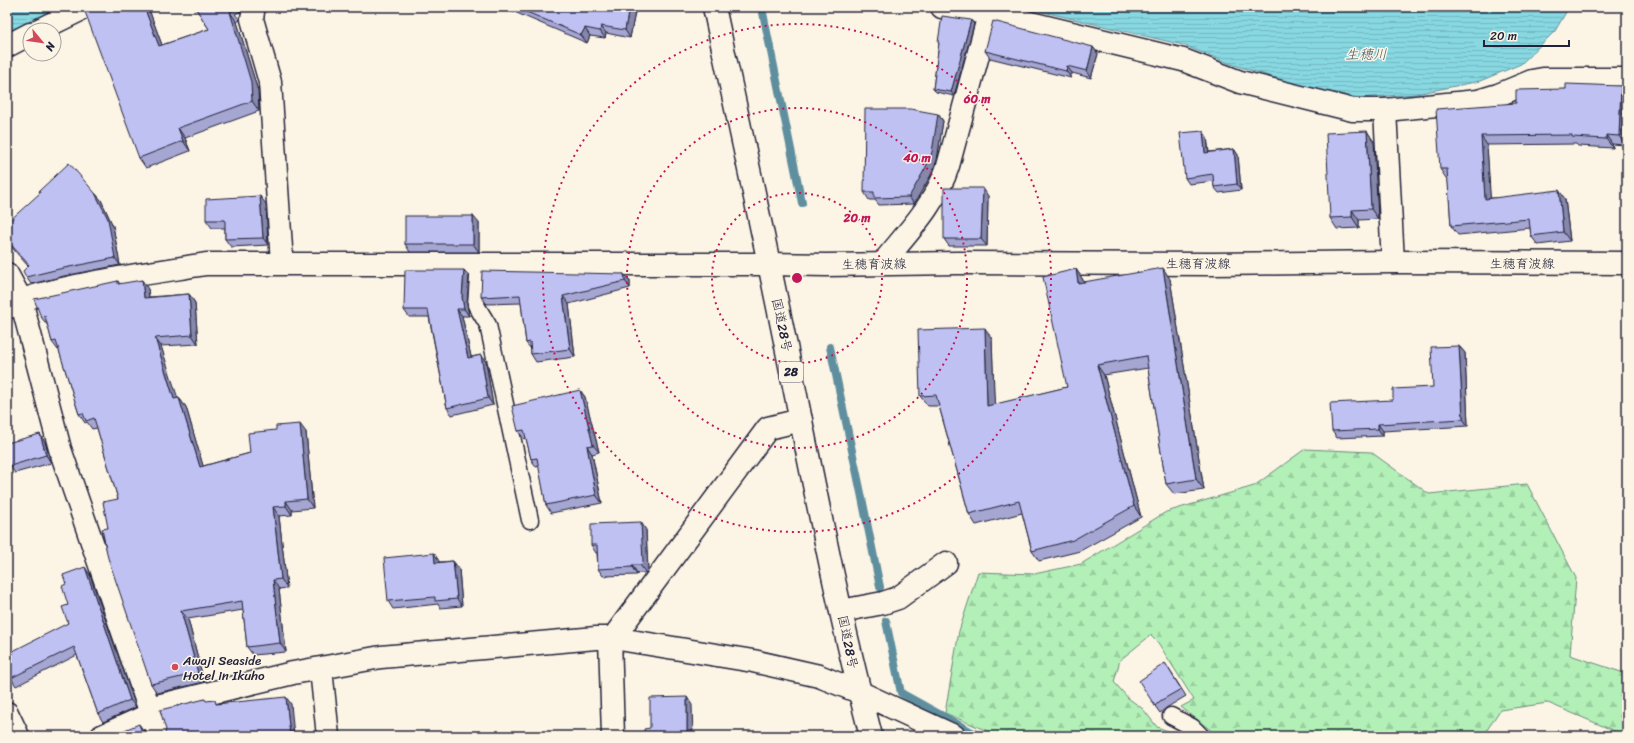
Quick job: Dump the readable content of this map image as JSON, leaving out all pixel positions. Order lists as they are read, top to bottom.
{
  "streets": {
    "main road": ["生穂育波線", "国道28号", "28"]
  },
  "crossings": [
    ["生穂育波線", "国道28号"]
  ],
  "water": ["生穂川"],
  "places": ["Awaji Seaside Hotel in Ikuho"],
  "scale_bar": "20 m",
  "north": "bottom right",
  "rings": ["60 m", "40 m", "20 m"]
}
